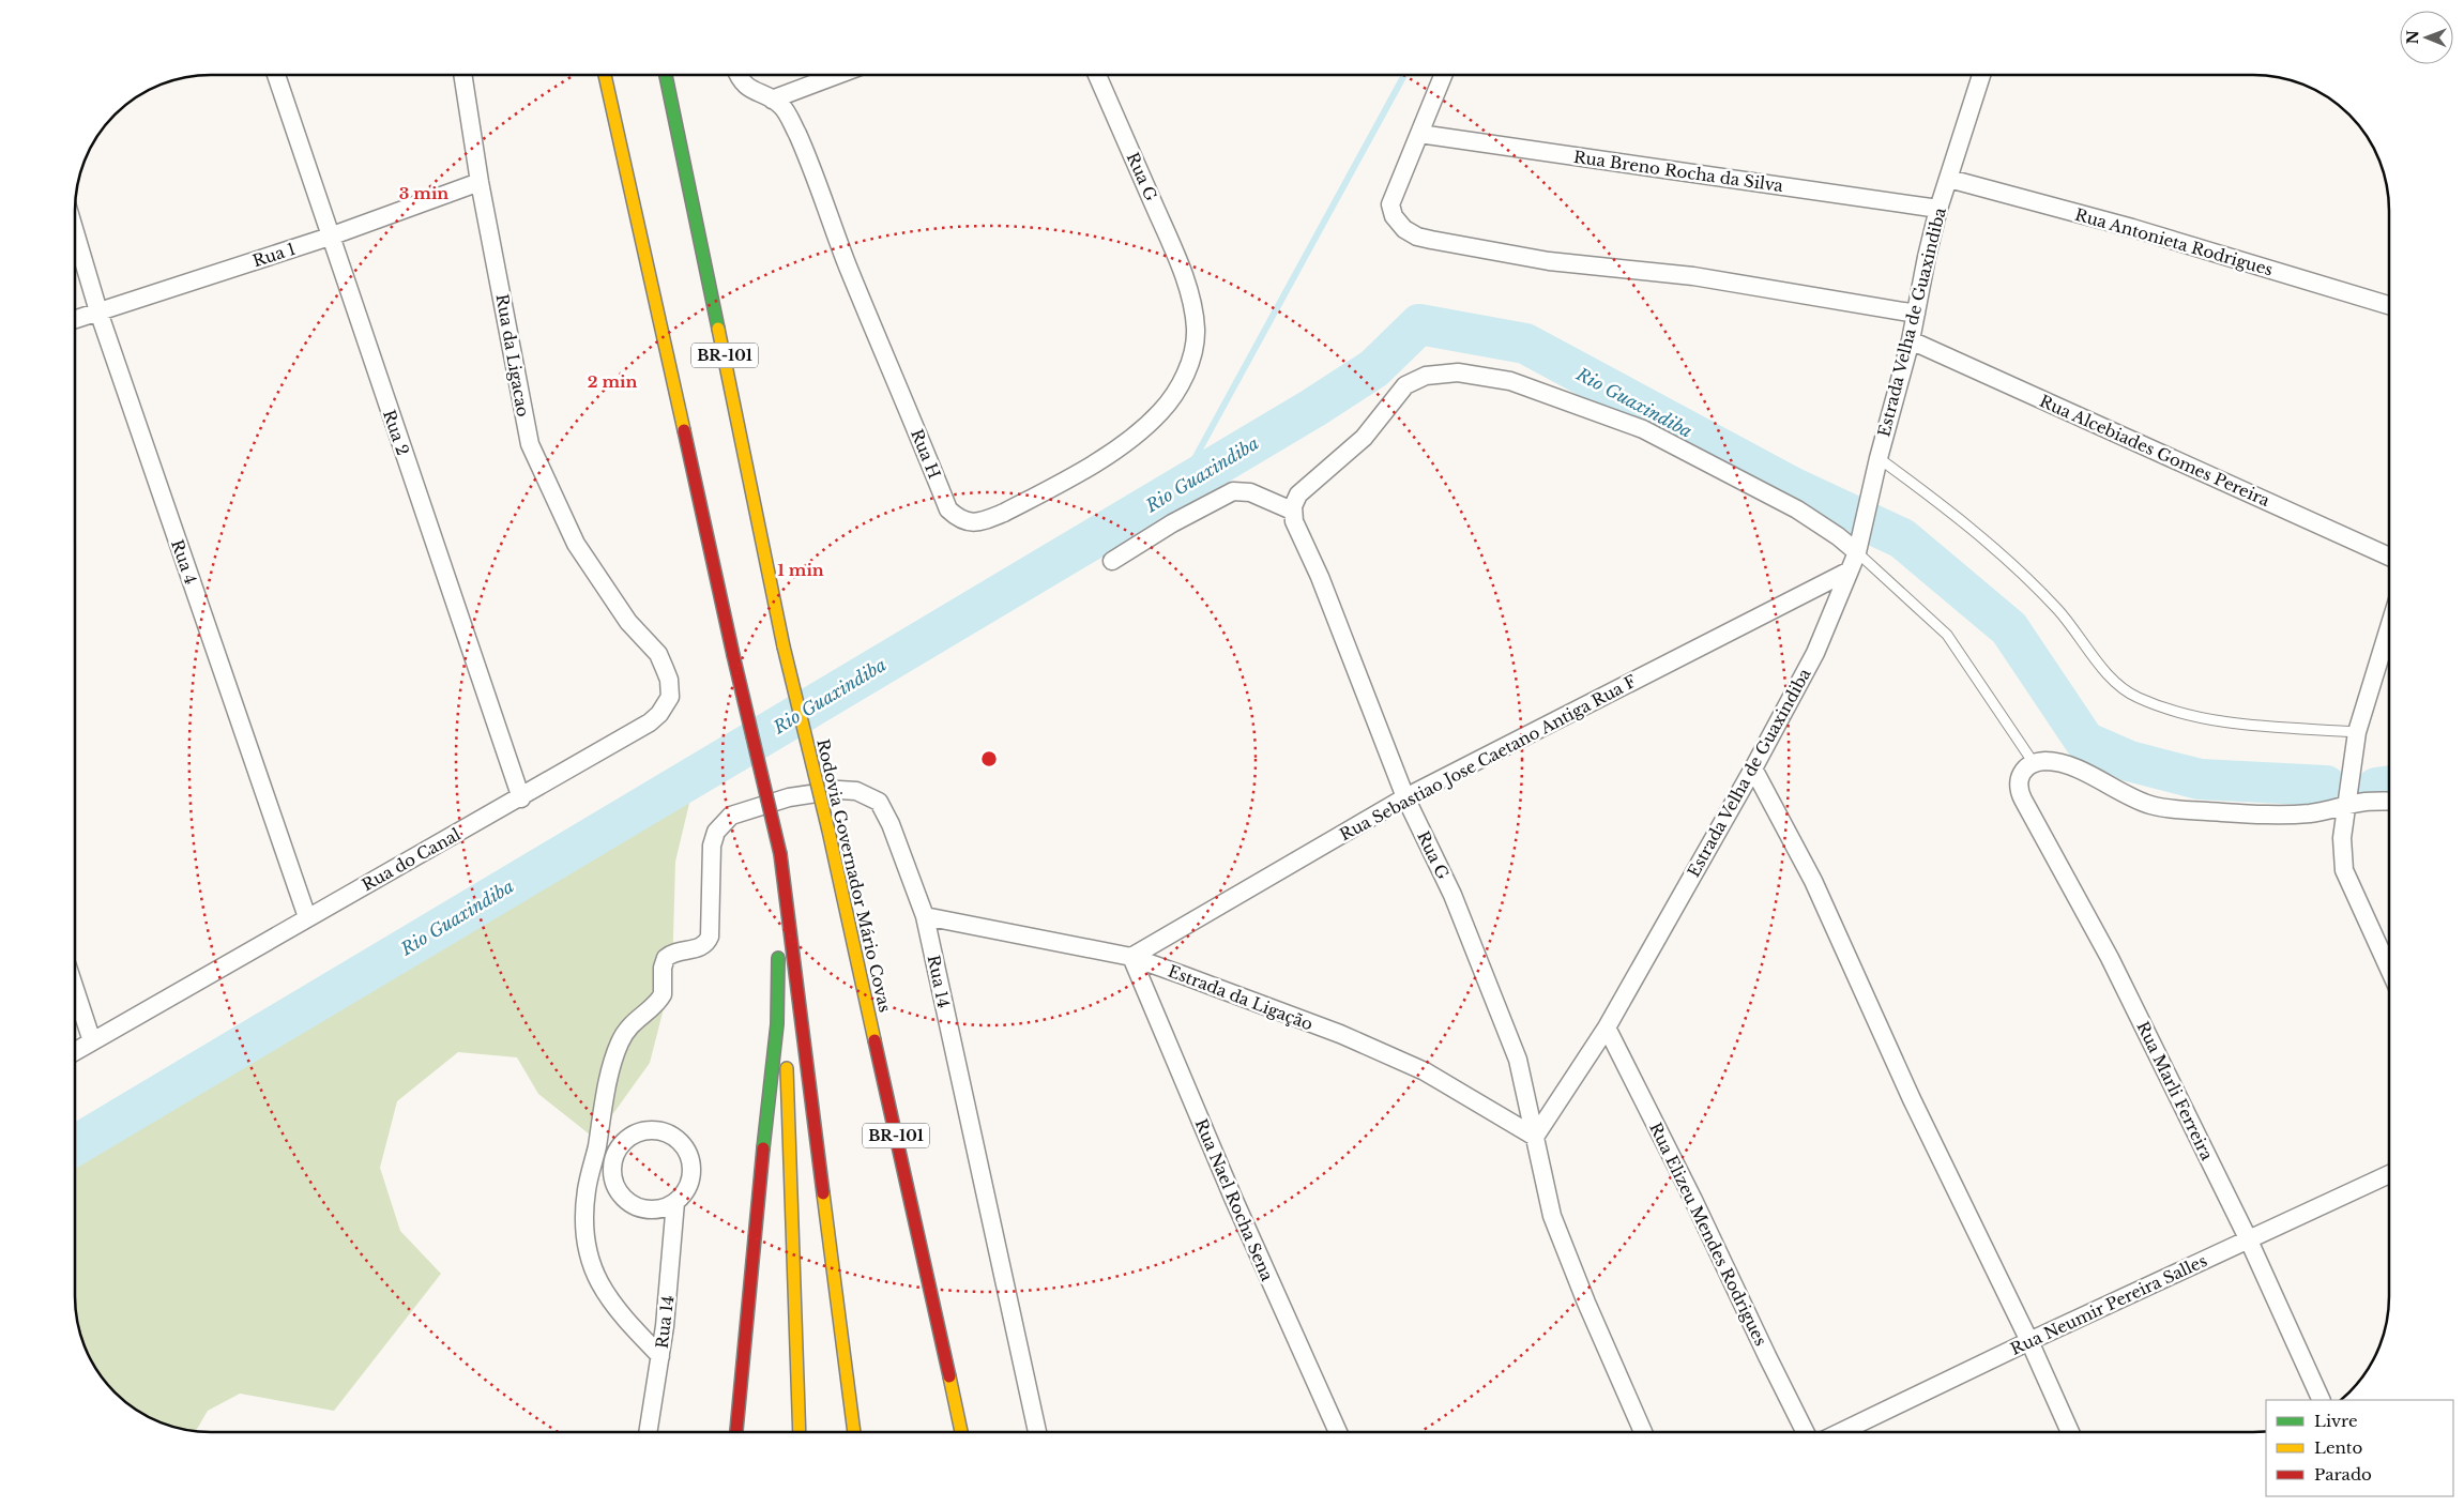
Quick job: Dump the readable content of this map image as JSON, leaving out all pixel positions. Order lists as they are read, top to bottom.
{
  "streets": {
    "highway": ["BR-101", "Rodovia Governador Mário Covas"],
    "street": [
      "Rua Breno Rocha da Silva",
      "Rua G",
      "Rua Antonieta Rodrigues",
      "Rua 1",
      "Estrada Velha de Guaxindiba",
      "Rua da Ligacao",
      "Rua 2",
      "Rua Alcebiades Gomes Pereira",
      "Rua H",
      "Rua 4",
      "Rua Sebastiao Jose Caetano Antiga Rua F",
      "Rua do Canal",
      "Rua 14",
      "Estrada da Ligação",
      "Rua Marli Ferreira",
      "Rua Nael Rocha Sena",
      "Rua Elizeu Mendes Rodrigues",
      "Rua Neumir Pereira Salles"
    ]
  },
  "crossings": [
    ["Rua Breno Rocha da Silva", "Estrada Velha de Guaxindiba"],
    ["Rua G", "Estrada Velha de Guaxindiba"],
    ["Rua G", "Rua H"],
    ["Rua G", "Rua Sebastiao Jose Caetano Antiga Rua F"],
    ["Rua G", "Estrada da Ligação"],
    ["Rua Antonieta Rodrigues", "Estrada Velha de Guaxindiba"],
    ["Rua 1", "Rua da Ligacao"],
    ["Rua 1", "Rua 2"],
    ["Rua 1", "Rua 4"],
    ["Estrada Velha de Guaxindiba", "Rua Alcebiades Gomes Pereira"],
    ["Estrada Velha de Guaxindiba", "Rua Sebastiao Jose Caetano Antiga Rua F"],
    ["Estrada Velha de Guaxindiba", "Estrada da Ligação"],
    ["Estrada Velha de Guaxindiba", "Rua Elizeu Mendes Rodrigues"],
    ["Rua da Ligacao", "Rua do Canal"],
    ["Rua 2", "Rua do Canal"],
    ["Rua 4", "Rua do Canal"],
    ["Rua Sebastiao Jose Caetano Antiga Rua F", "Estrada da Ligação"],
    ["Rua Sebastiao Jose Caetano Antiga Rua F", "Rua Nael Rocha Sena"],
    ["Rua 14", "Estrada da Ligação"],
    ["Estrada da Ligação", "Rua Nael Rocha Sena"],
    ["Rua Marli Ferreira", "Rua Neumir Pereira Salles"]
  ],
  "water": ["Rio Guaxindiba"],
  "legend": ["Livre", "Lento", "Parado"],
  "north": "left",
  "rings": ["3 min", "2 min", "1 min"]
}
